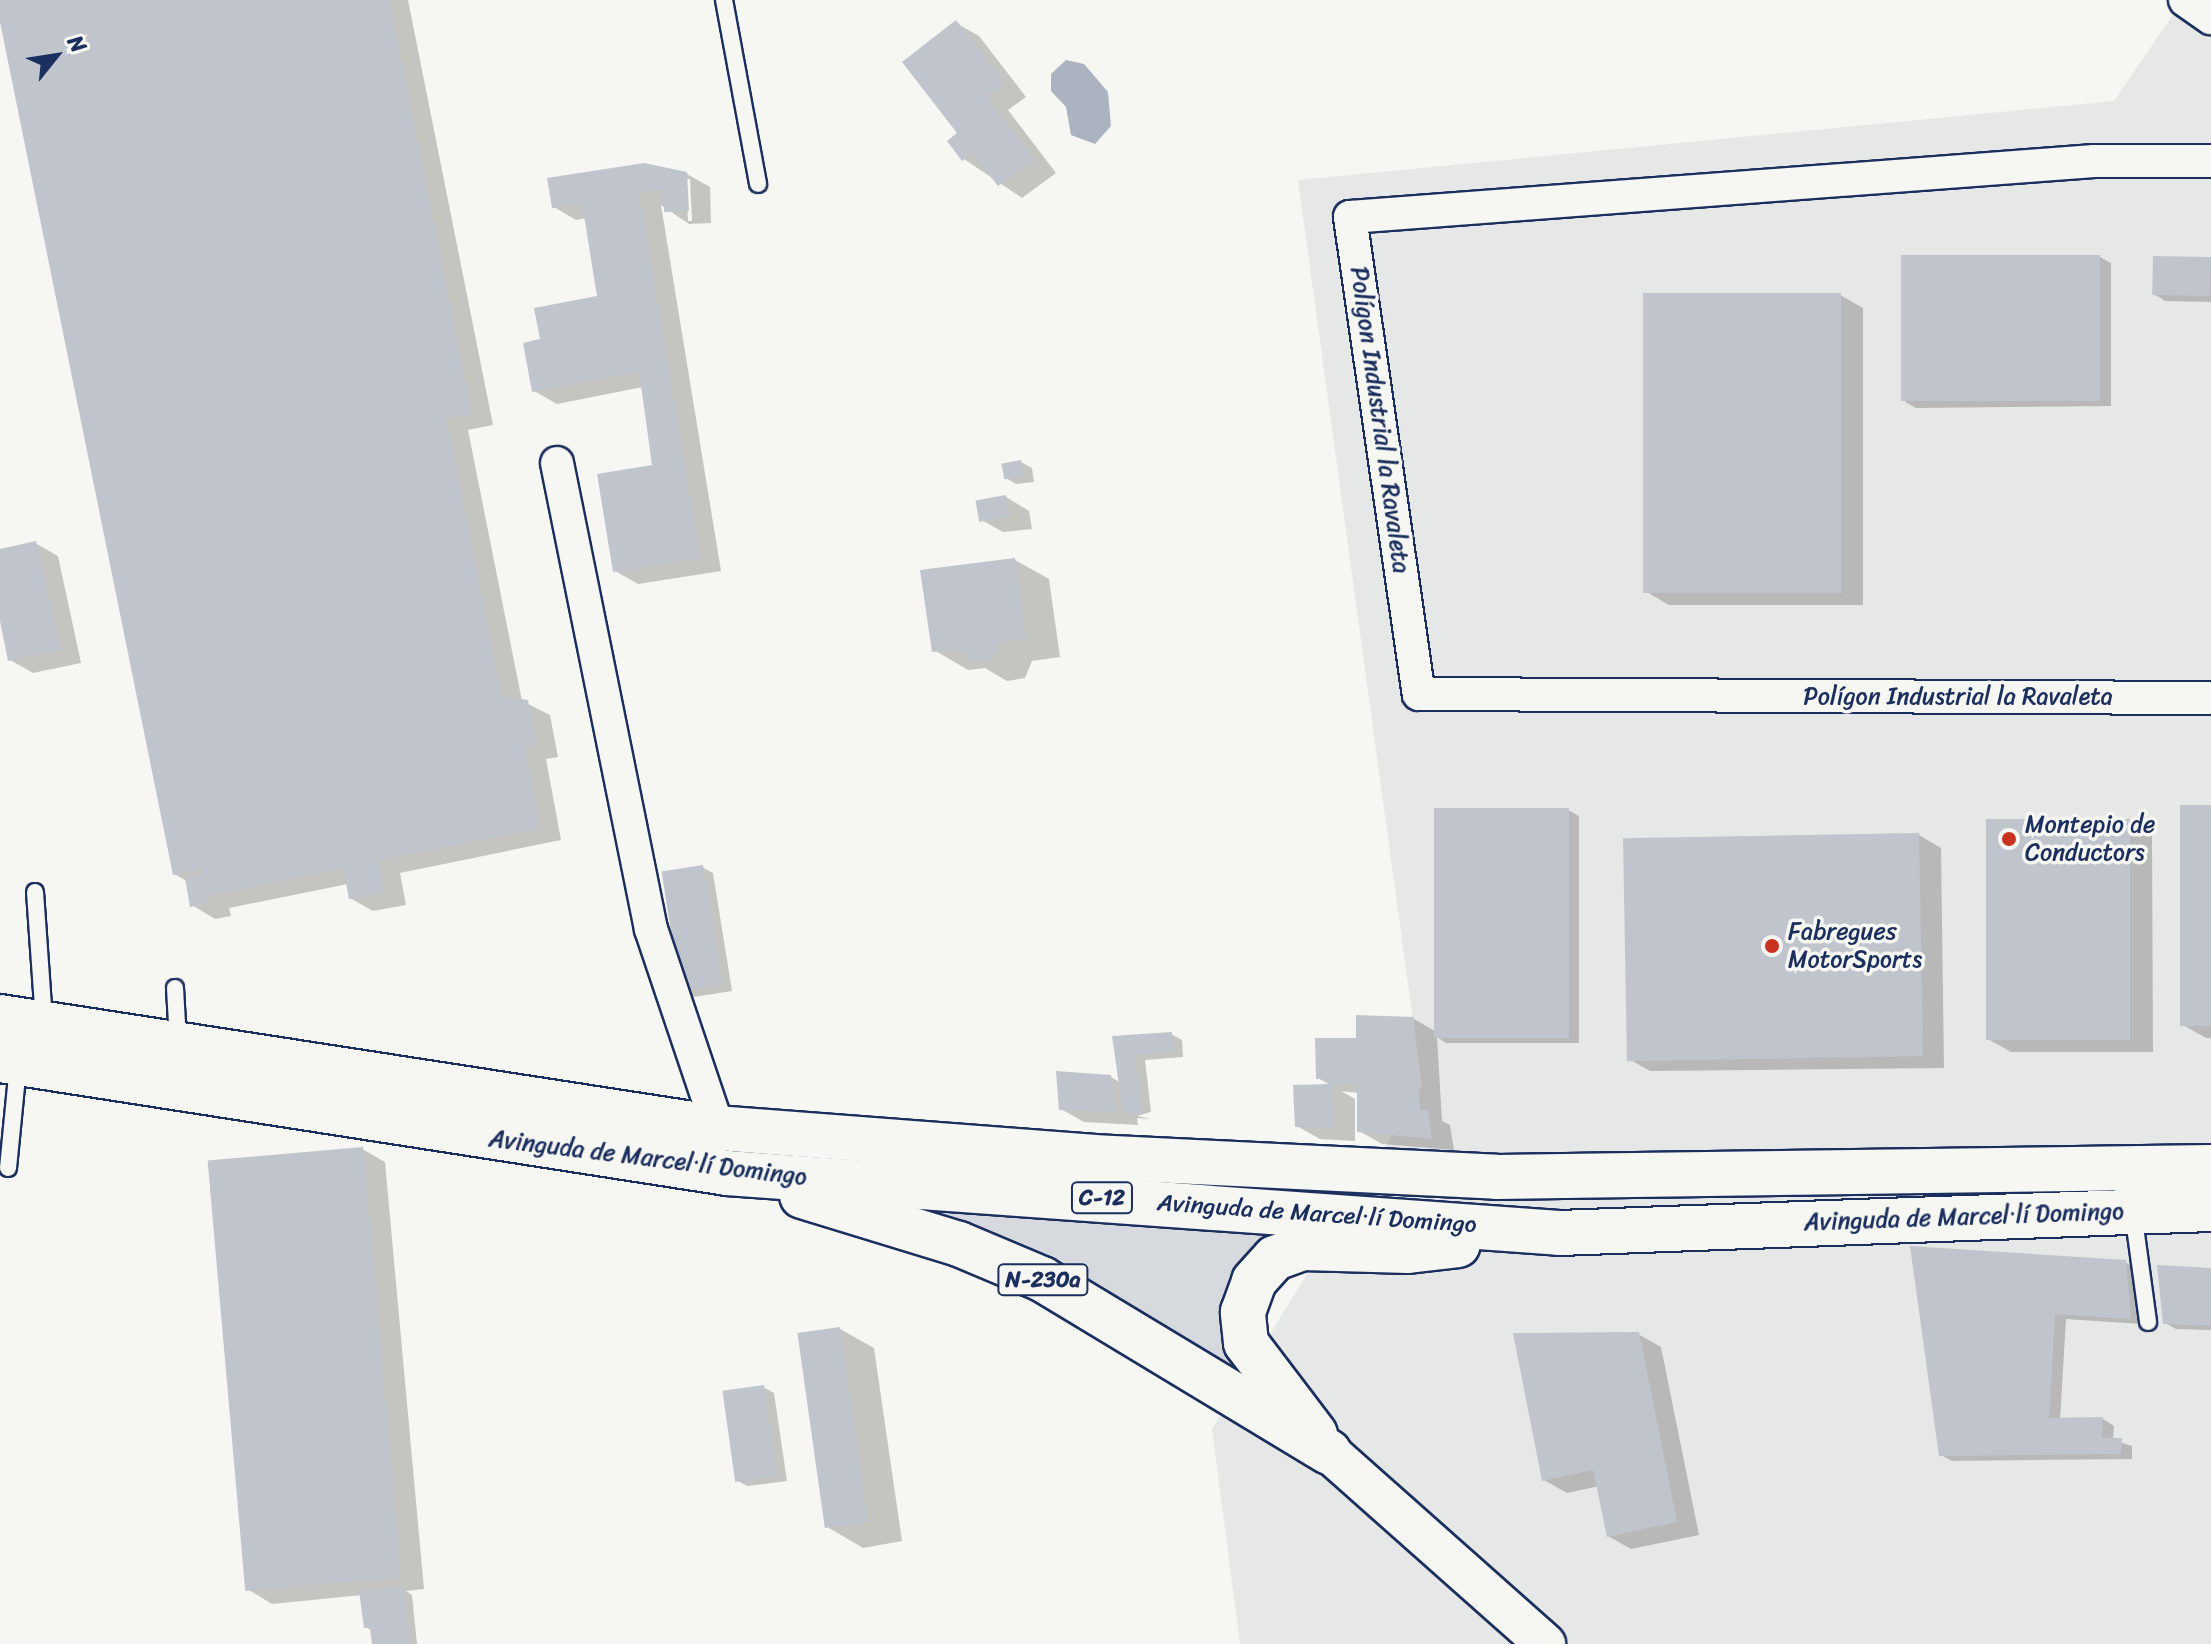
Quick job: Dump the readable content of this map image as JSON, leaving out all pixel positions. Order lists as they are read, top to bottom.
{
  "streets": {
    "main road": ["Avinguda de Marcel·lí Domingo", "C-12", "N-230a"],
    "street": ["Polígon Industrial la Ravaleta"]
  },
  "crossings": [
    ["Avinguda de Marcel·lí Domingo", "N-230a"]
  ],
  "places": ["Montepio de Conductors", "Fabregues MotorSports"],
  "north": "top right"
}
